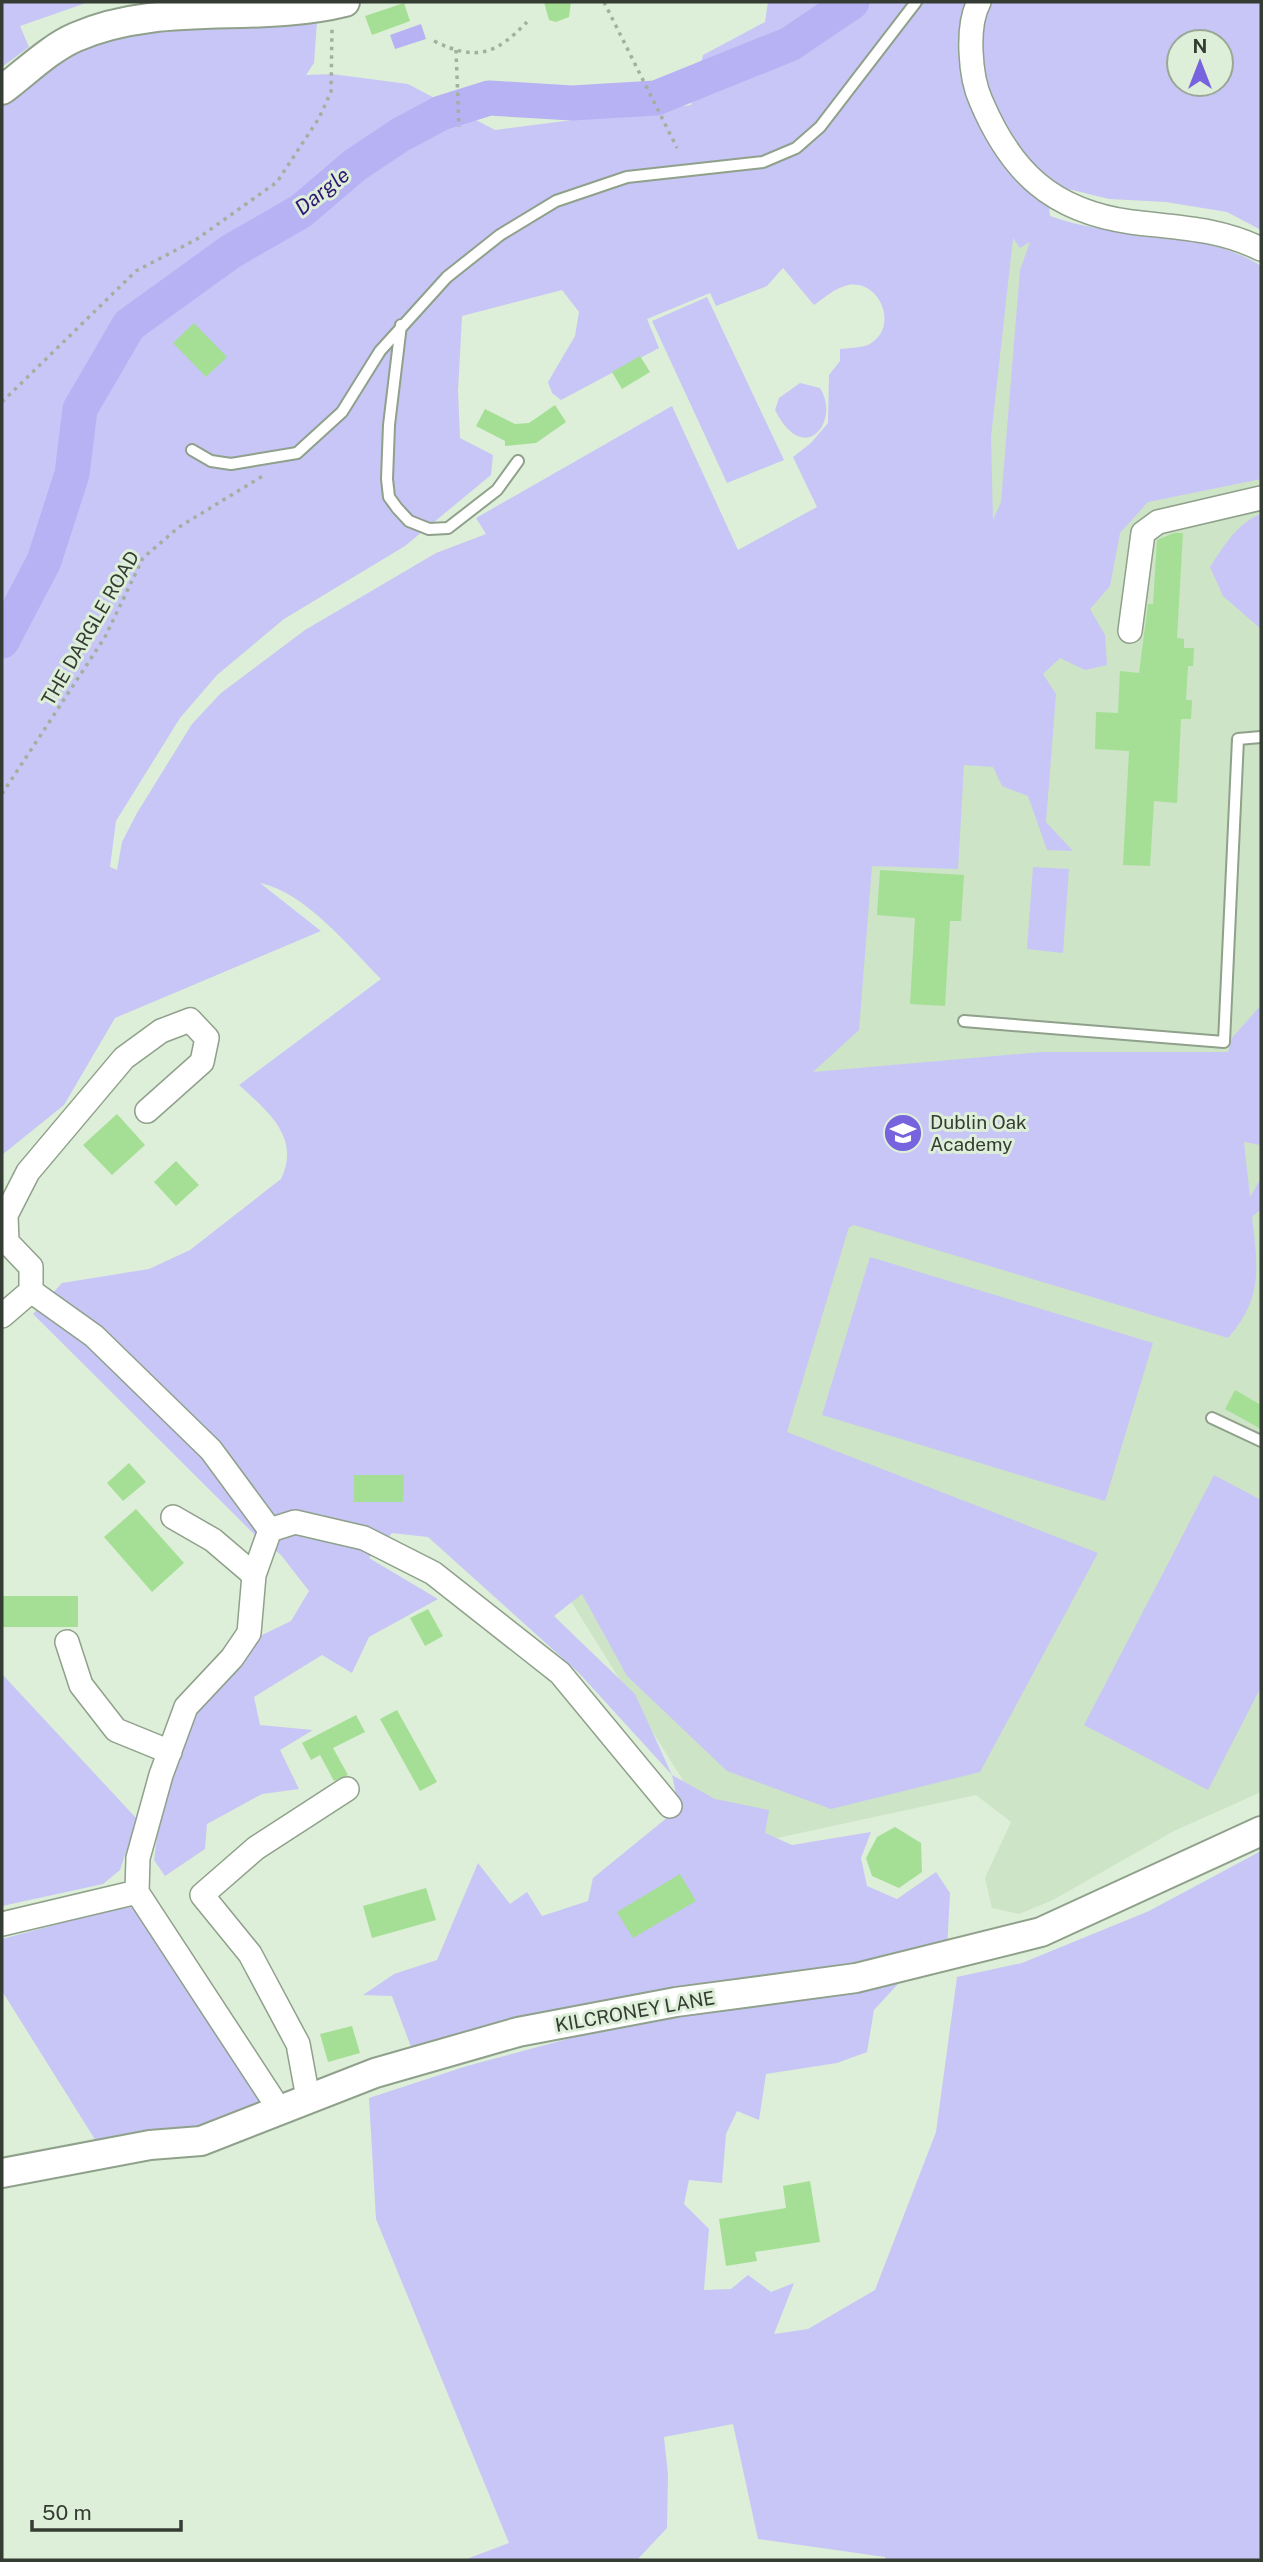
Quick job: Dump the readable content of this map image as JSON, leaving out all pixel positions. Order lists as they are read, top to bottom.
{
  "streets": {
    "street": ["KILCRONEY LANE"],
    "path": ["THE DARGLE ROAD"]
  },
  "water": ["Dargle"],
  "places": {
    "school or university": ["Dublin Oak Academy"]
  },
  "scale_bar": "50 m",
  "north": "top"
}
